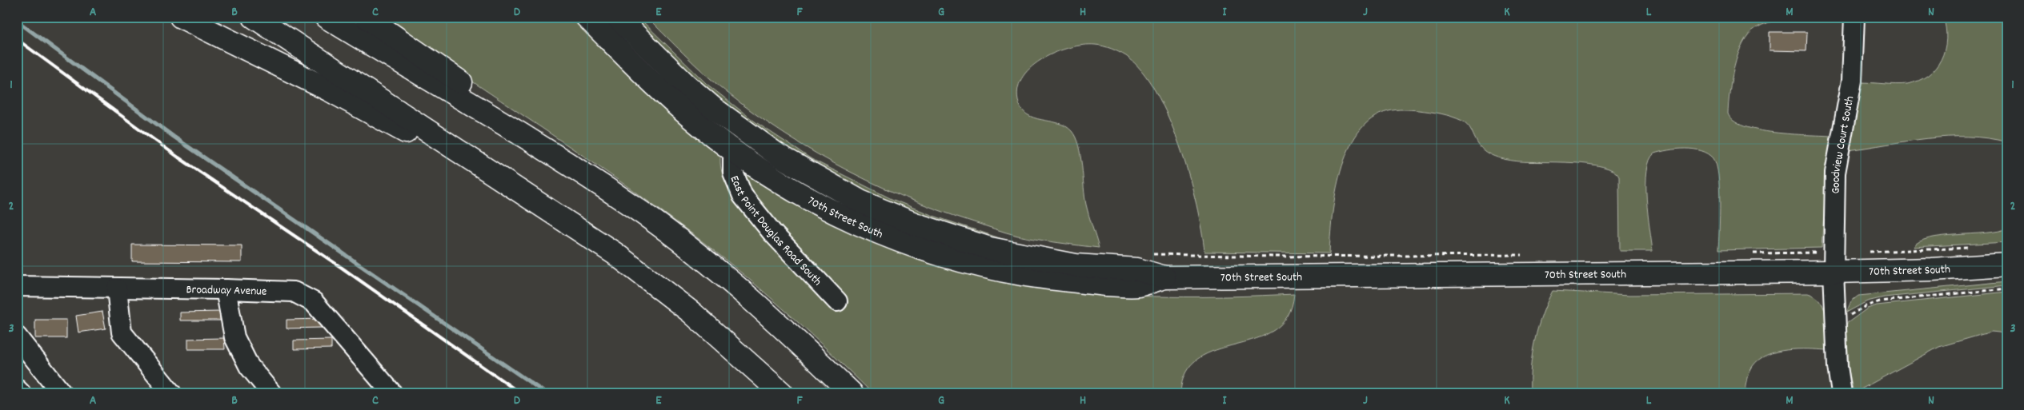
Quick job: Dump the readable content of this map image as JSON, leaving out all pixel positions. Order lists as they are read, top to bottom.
{
  "streets": {
    "main road": ["70th Street South"],
    "street": ["Goodview Court South", "East Point Douglas Road South", "Broadway Avenue"]
  },
  "crossings": [
    ["Goodview Court South", "70th Street South"],
    ["70th Street South", "East Point Douglas Road South"]
  ],
  "grid": {
    "columns": [
      "A",
      "B",
      "C",
      "D",
      "E",
      "F",
      "G",
      "H",
      "I",
      "J",
      "K",
      "L",
      "M",
      "N"
    ],
    "rows": ["1", "2", "3"]
  }
}
